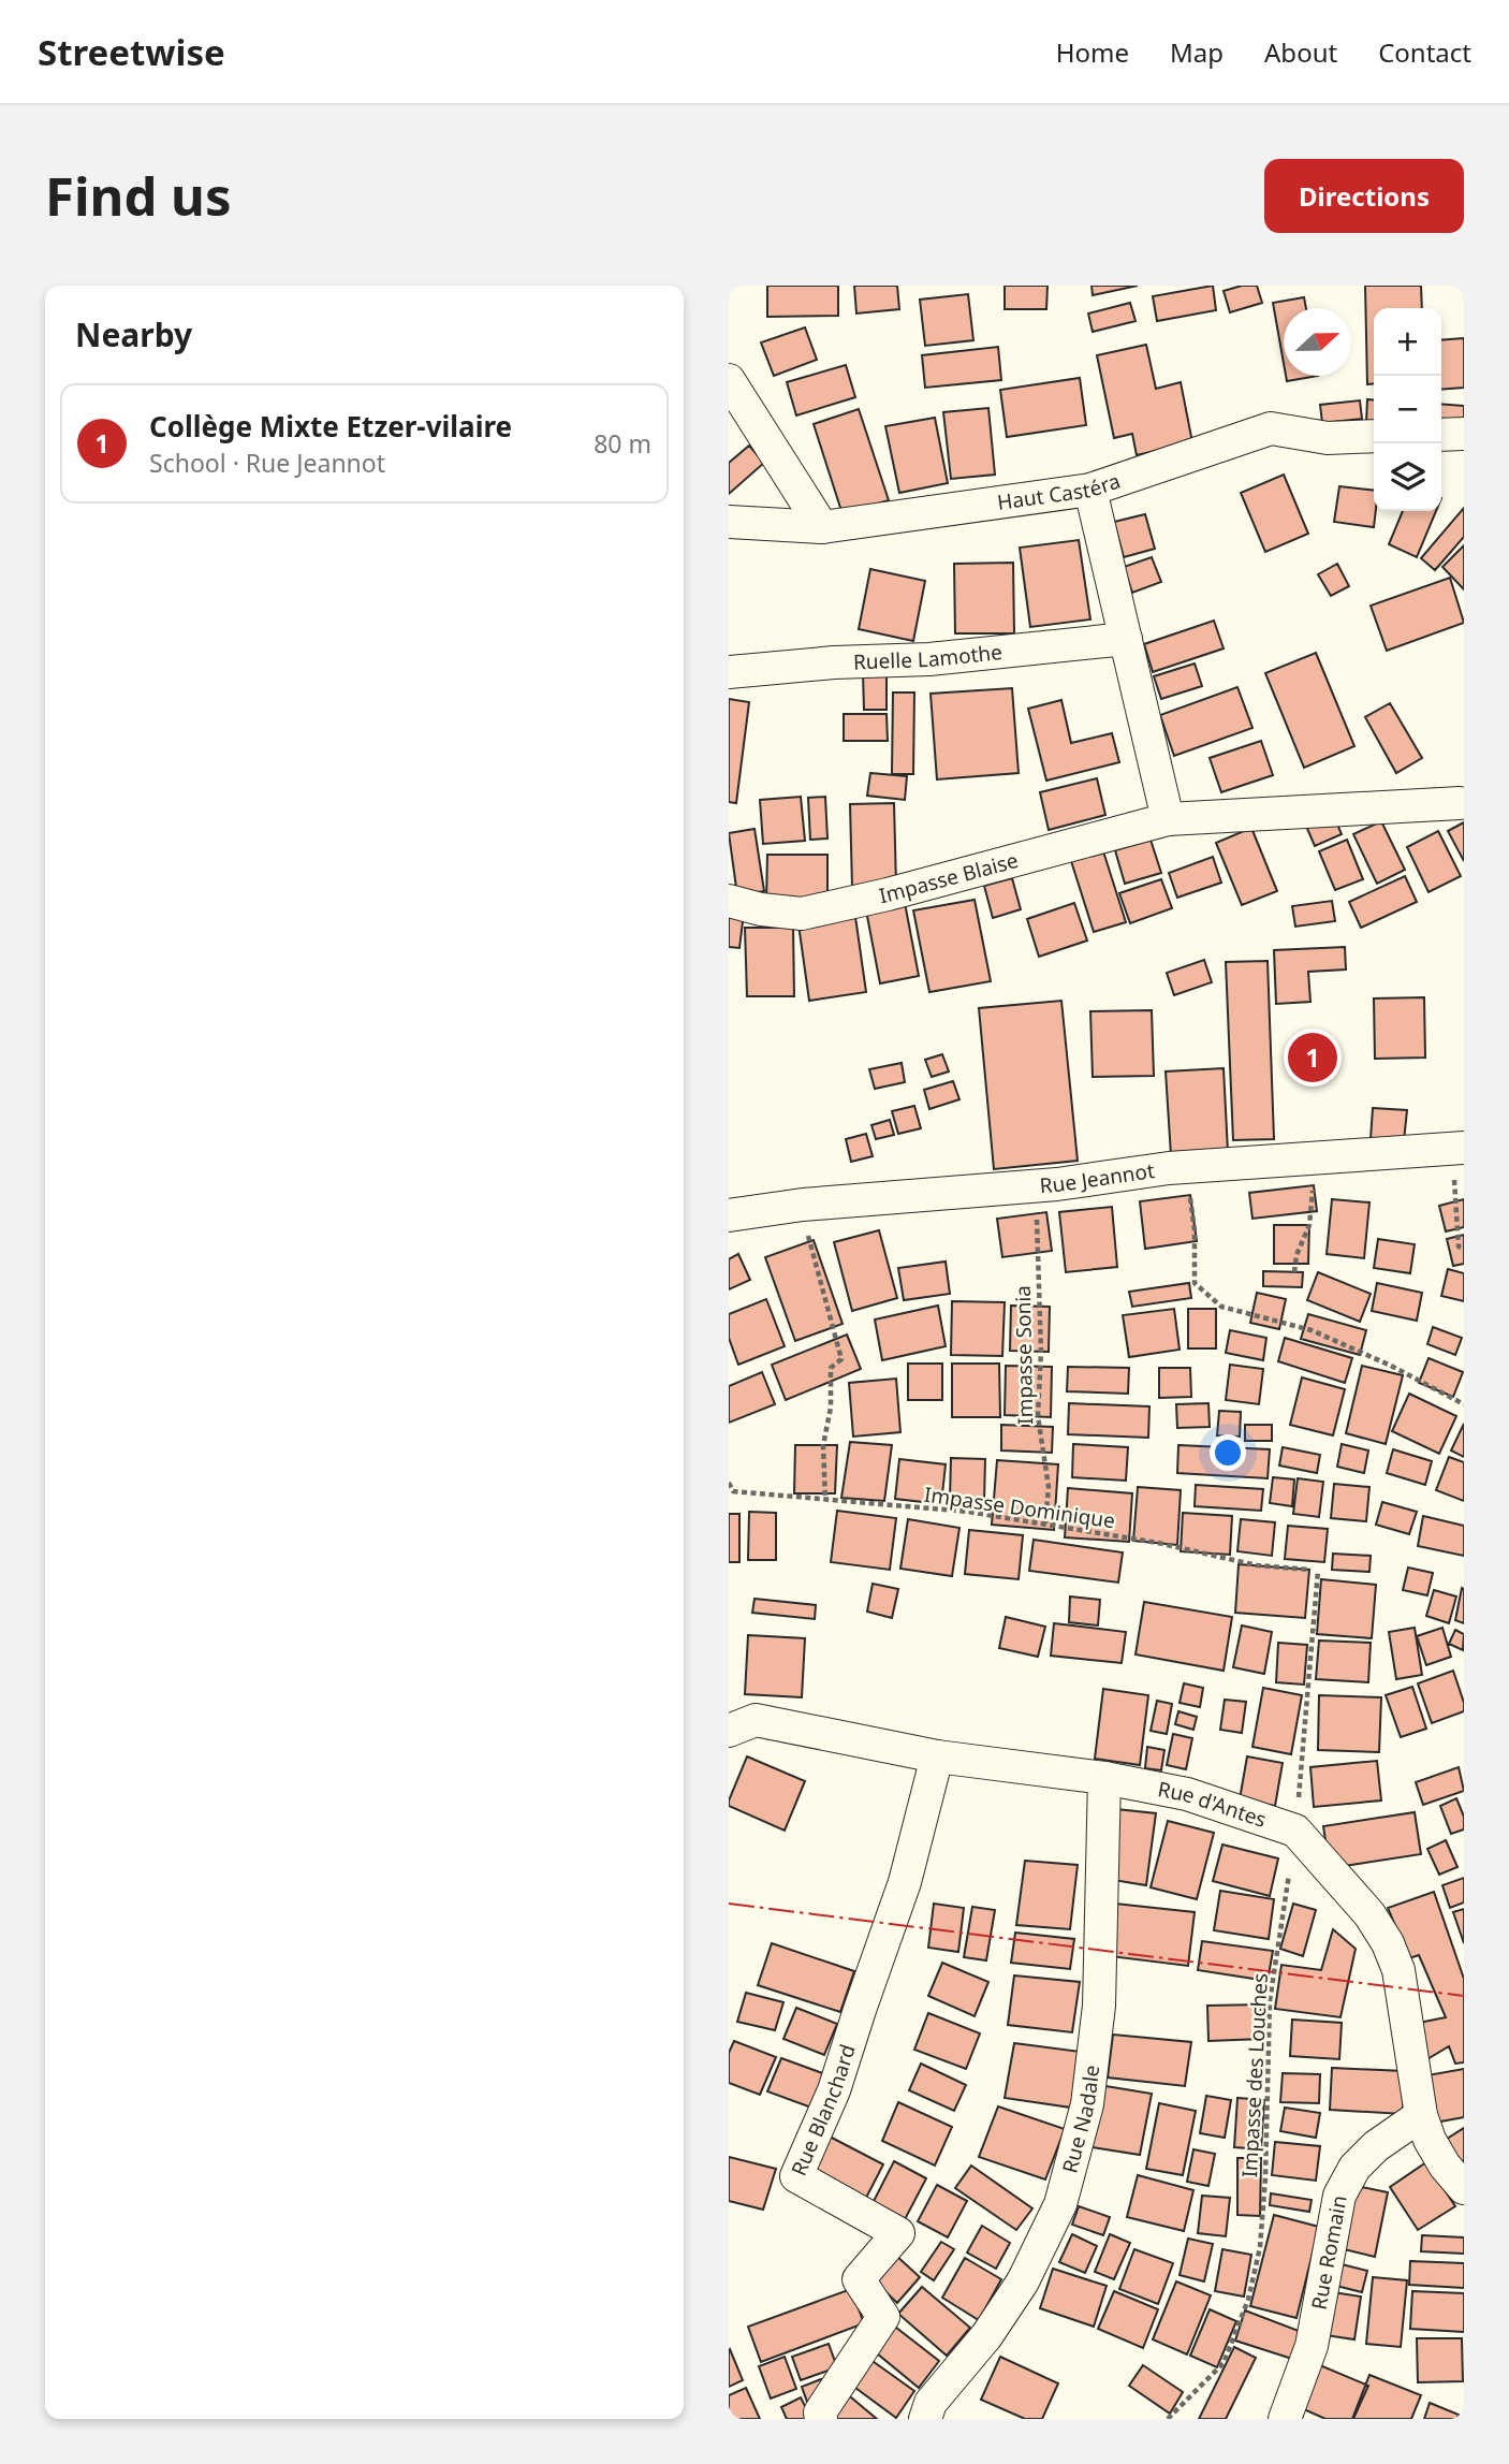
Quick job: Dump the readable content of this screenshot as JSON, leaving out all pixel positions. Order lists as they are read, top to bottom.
{
  "streets": {
    "street": [
      "Haut Castéra",
      "Ruelle Lamothe",
      "Impasse Blaise",
      "Rue Jeannot",
      "Rue d'Antes",
      "Rue Blanchard",
      "Rue Nadale",
      "Rue Romain"
    ],
    "path": ["Impasse Sonia", "Impasse Dominique", "Impasse des Louches"]
  },
  "crossings": [
    ["Rue Jeannot", "Impasse Sonia"],
    ["Impasse Sonia", "Impasse Dominique"],
    ["Rue d'Antes", "Impasse des Louches"],
    ["Rue d'Antes", "Rue Blanchard"],
    ["Rue d'Antes", "Rue Nadale"],
    ["Rue d'Antes", "Rue Romain"]
  ],
  "north": "right",
  "page": {
    "header": "Streetwise",
    "nav": [
      "Home",
      "Map",
      "About",
      "Contact"
    ],
    "buttons": "Directions",
    "title": "Find us",
    "heading": "Nearby",
    "map_buttons": ["+", "−"],
    "list": [
      {
        "mark": "1",
        "name": "Collège Mixte Etzer-vilaire",
        "note": "School · Rue Jeannot",
        "value": "80 m"
      }
    ],
    "pins": "1"
  }
}
